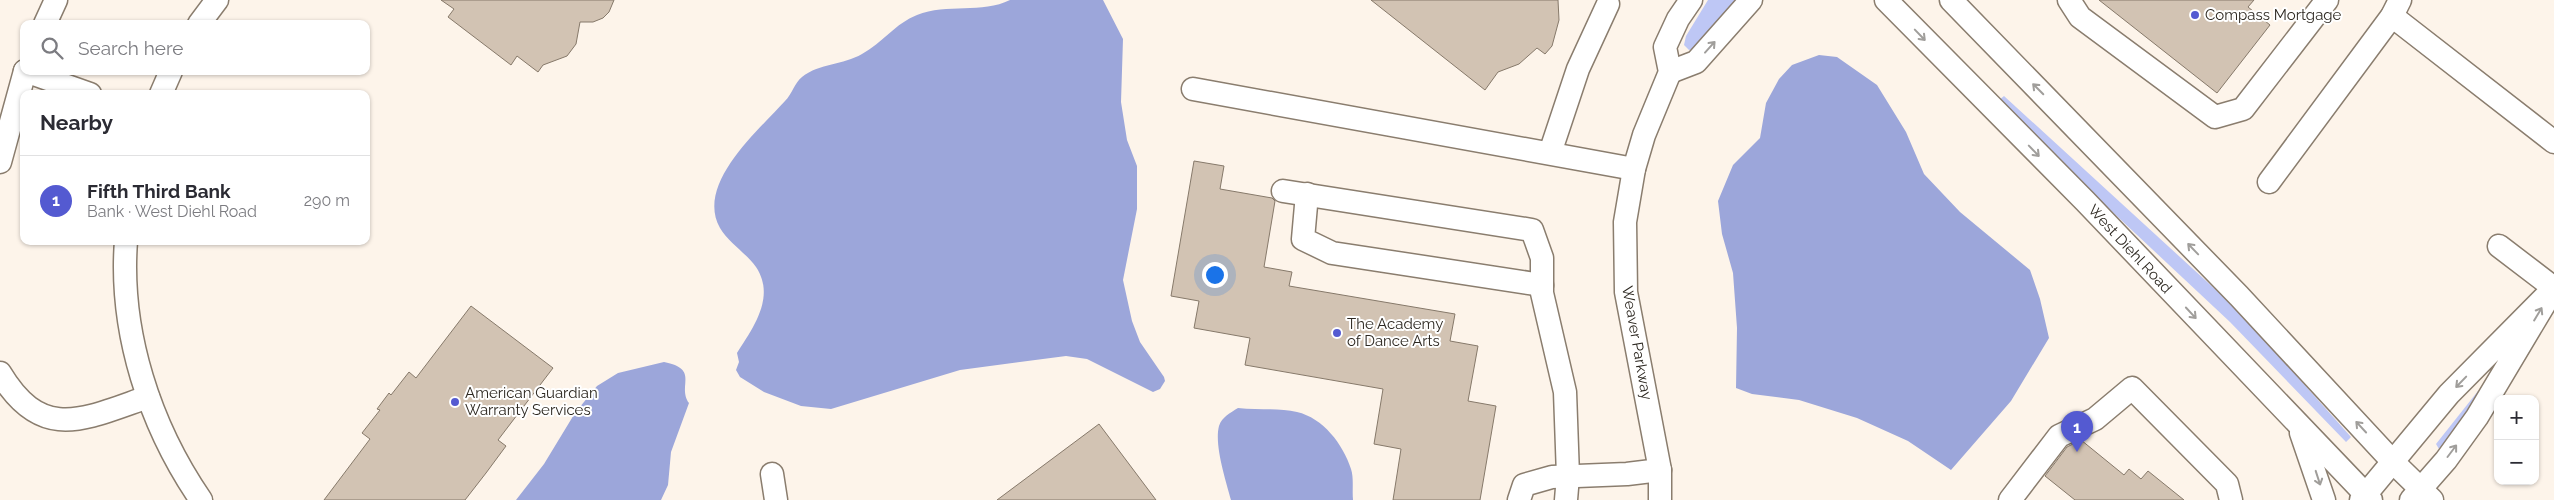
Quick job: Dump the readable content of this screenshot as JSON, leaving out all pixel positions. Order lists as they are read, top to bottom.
{
  "streets": {
    "street": ["West Diehl Road", "Weaver Parkway"]
  },
  "places": ["Compass Mortgage", "The Academy of Dance Arts", "American Guardian Warranty Services"],
  "page": {
    "search": "Search here",
    "heading": "Nearby",
    "list": [
      {
        "mark": "1",
        "name": "Fifth Third Bank",
        "note": "Bank · West Diehl Road",
        "value": "290 m"
      }
    ],
    "map_buttons": ["+", "−"],
    "pins": "1"
  }
}
